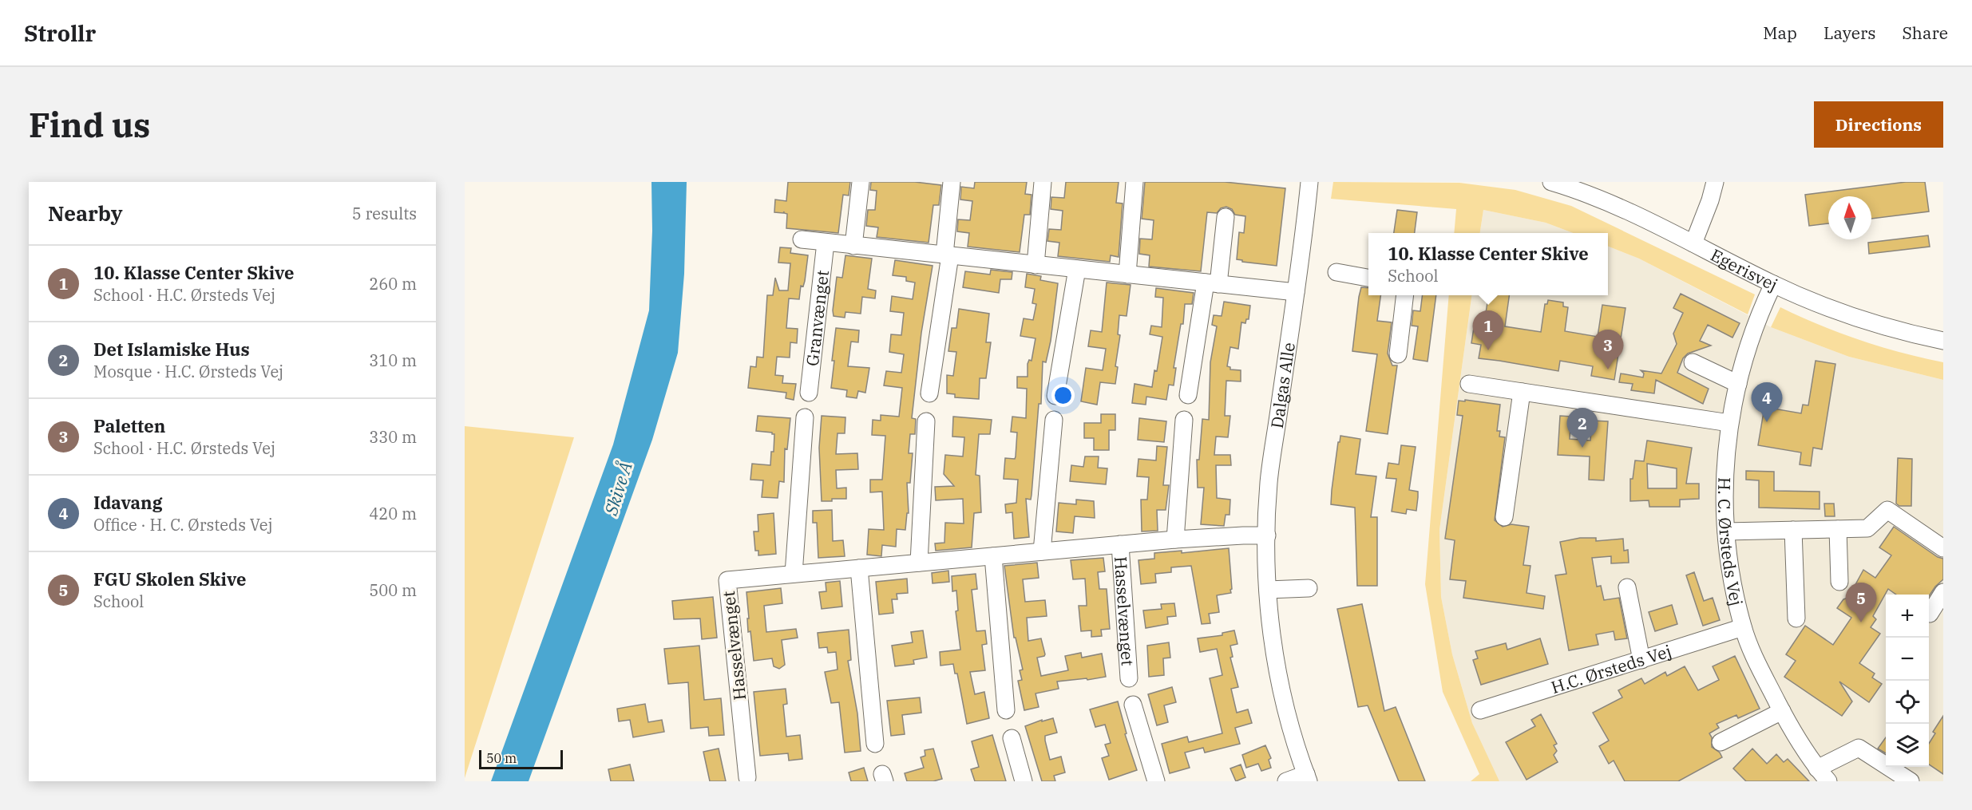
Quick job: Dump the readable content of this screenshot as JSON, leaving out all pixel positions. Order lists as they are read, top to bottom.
{
  "streets": {
    "street": [
      "Egerisvej",
      "Granvænget",
      "Dalgas Alle",
      "H. C. Ørsteds Vej",
      "Hasselvænget",
      "H.C. Ørsteds Vej"
    ]
  },
  "crossings": [
    ["Egerisvej", "H. C. Ørsteds Vej"],
    ["Dalgas Alle", "Hasselvænget"],
    ["H. C. Ørsteds Vej", "H.C. Ørsteds Vej"]
  ],
  "water": ["Skive Å"],
  "scale_bar": "50 m",
  "north": "top",
  "page": {
    "header": "Strollr",
    "nav": ["Map", "Layers", "Share"],
    "buttons": "Directions",
    "title": "Find us",
    "heading": ["Nearby", "5 results"],
    "popup": ["10. Klasse Center Skive", "School"],
    "list": [
      {
        "mark": "1",
        "name": "10. Klasse Center Skive",
        "note": "School · H.C. Ørsteds Vej",
        "value": "260 m"
      },
      {
        "mark": "2",
        "name": "Det Islamiske Hus",
        "note": "Mosque · H.C. Ørsteds Vej",
        "value": "310 m"
      },
      {
        "mark": "3",
        "name": "Paletten",
        "note": "School · H.C. Ørsteds Vej",
        "value": "330 m"
      },
      {
        "mark": "4",
        "name": "Idavang",
        "note": "Office · H. C. Ørsteds Vej",
        "value": "420 m"
      },
      {
        "mark": "5",
        "name": "FGU Skolen Skive",
        "note": "School",
        "value": "500 m"
      }
    ],
    "pins": [
      "1",
      "3",
      "4",
      "2",
      "5"
    ],
    "map_buttons": ["+", "−"],
    "scale": "50 m"
  }
}
